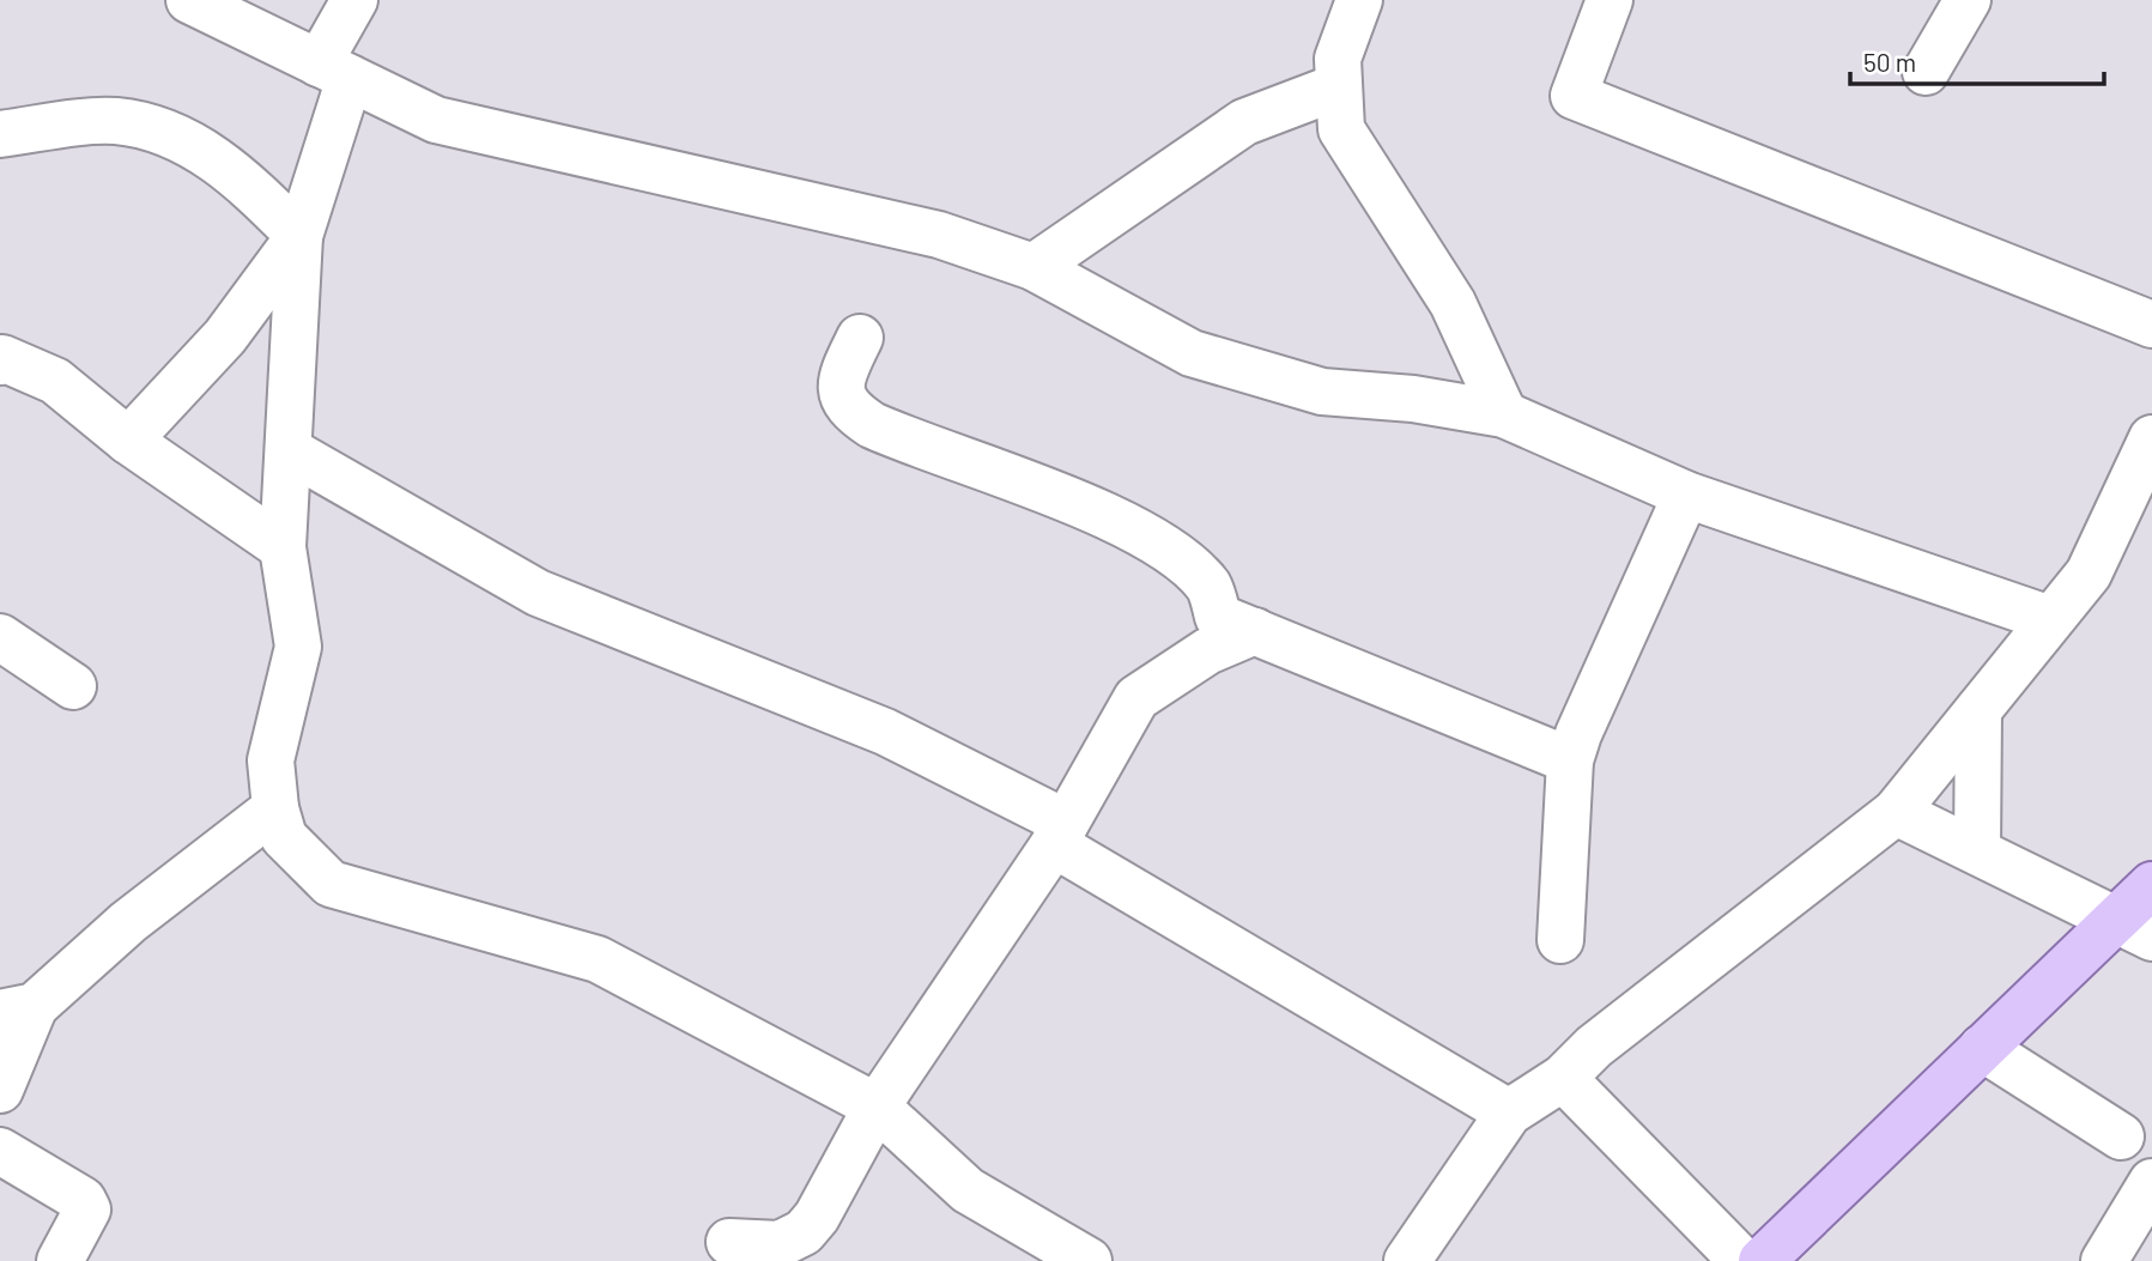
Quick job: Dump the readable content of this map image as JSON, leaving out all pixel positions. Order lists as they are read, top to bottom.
{
  "scale_bar": "50 m"
}
